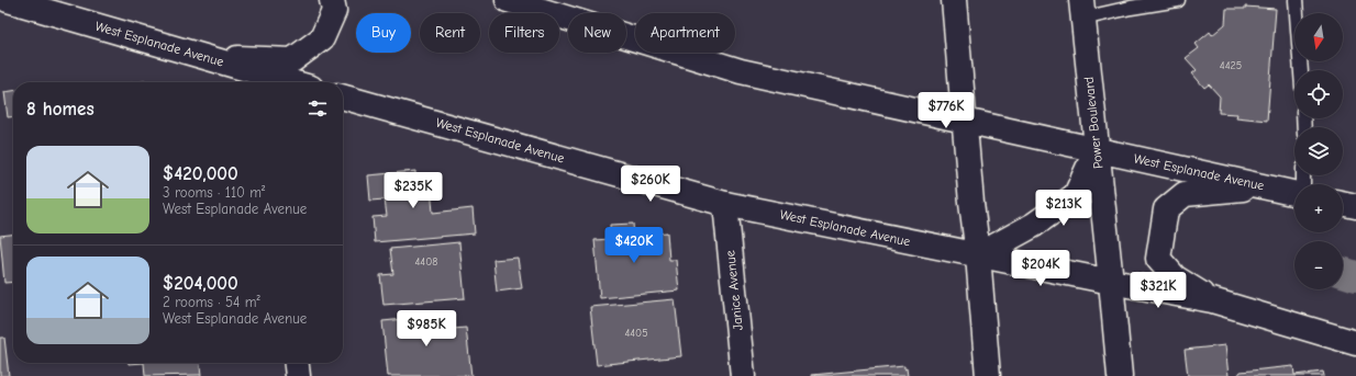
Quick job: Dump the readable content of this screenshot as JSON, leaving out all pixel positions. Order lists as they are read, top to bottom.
{
  "streets": {
    "main road": ["West Esplanade Avenue", "Power Boulevard", "Janice Avenue"]
  },
  "crossings": [
    ["West Esplanade Avenue", "Power Boulevard"],
    ["West Esplanade Avenue", "Janice Avenue"]
  ],
  "house_numbers": ["4425", "4408", "4405"],
  "north": "bottom",
  "page": {
    "map_buttons": ["+", "−"],
    "chip": [
      "Buy",
      "Rent",
      "Filters",
      "New",
      "Apartment"
    ],
    "heading": "8 homes",
    "price": [
      "$776K",
      "$260K",
      "$235K",
      "$213K",
      "$420K",
      "$204K",
      "$321K",
      "$985K"
    ],
    "list": [
      {
        "name": "$420,000",
        "note": "3 rooms · 110 m² · West Esplanade Avenue"
      },
      {
        "name": "$204,000",
        "note": "2 rooms · 54 m² · West Esplanade Avenue"
      }
    ]
  }
}
